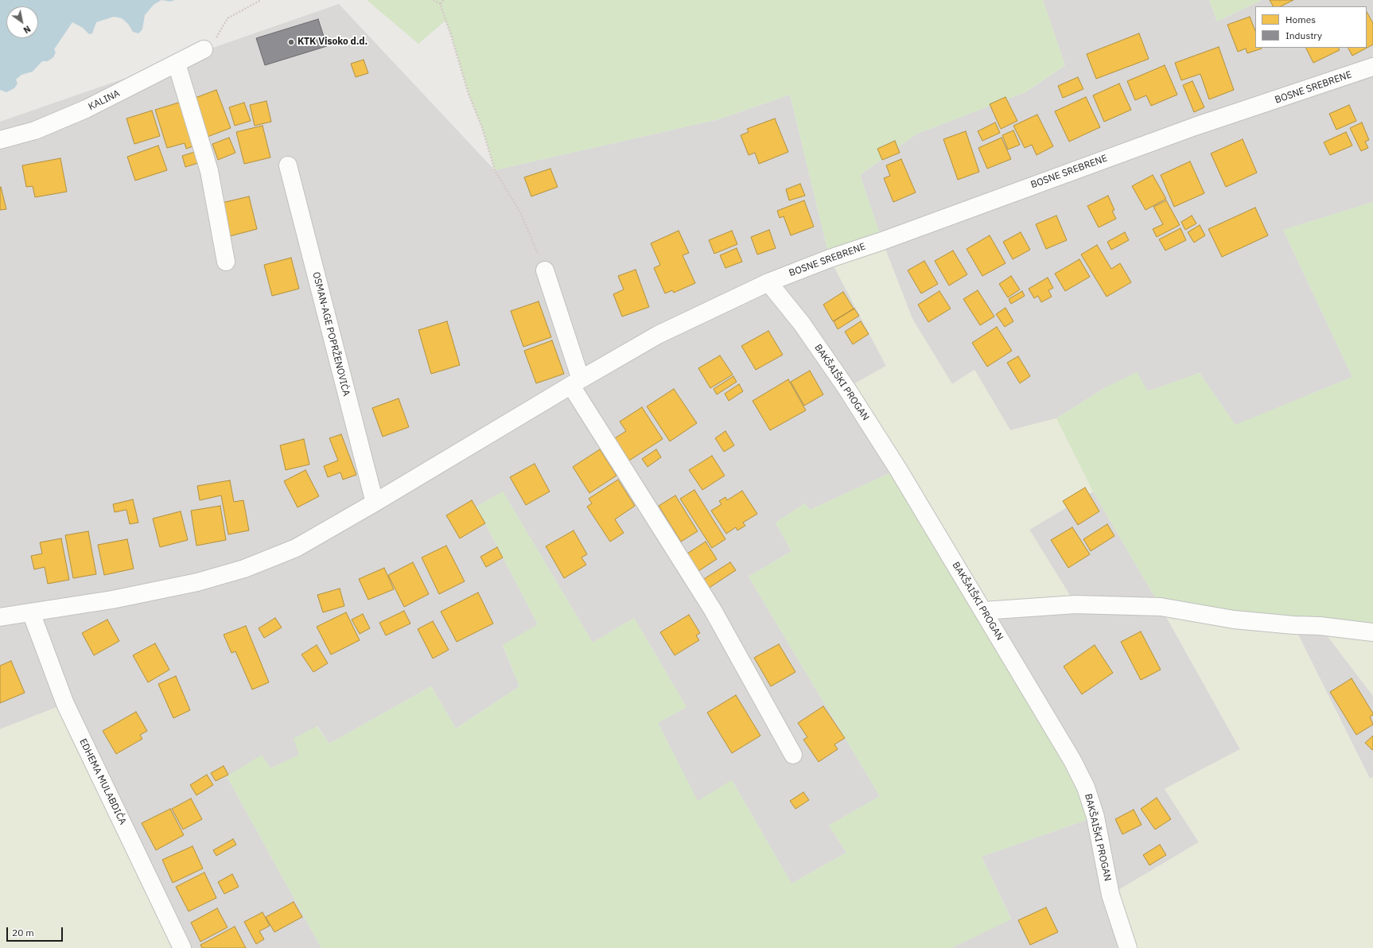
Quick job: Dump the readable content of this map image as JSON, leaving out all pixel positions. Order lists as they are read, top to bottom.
{
  "streets": {
    "street": [
      "BOSNE SREBRENE",
      "KALINA",
      "OSMAN-AGE POPRŽENOVIĆA",
      "BAKŠAIŠKI PROGAN",
      "EDHEMA MULABDIĆA"
    ]
  },
  "crossings": [
    ["BOSNE SREBRENE", "OSMAN-AGE POPRŽENOVIĆA"],
    ["BOSNE SREBRENE", "BAKŠAIŠKI PROGAN"],
    ["BOSNE SREBRENE", "EDHEMA MULABDIĆA"]
  ],
  "places": ["KTK Visoko d.d."],
  "legend": ["Homes", "Industry"],
  "scale_bar": "20 m",
  "north": "bottom right"
}
